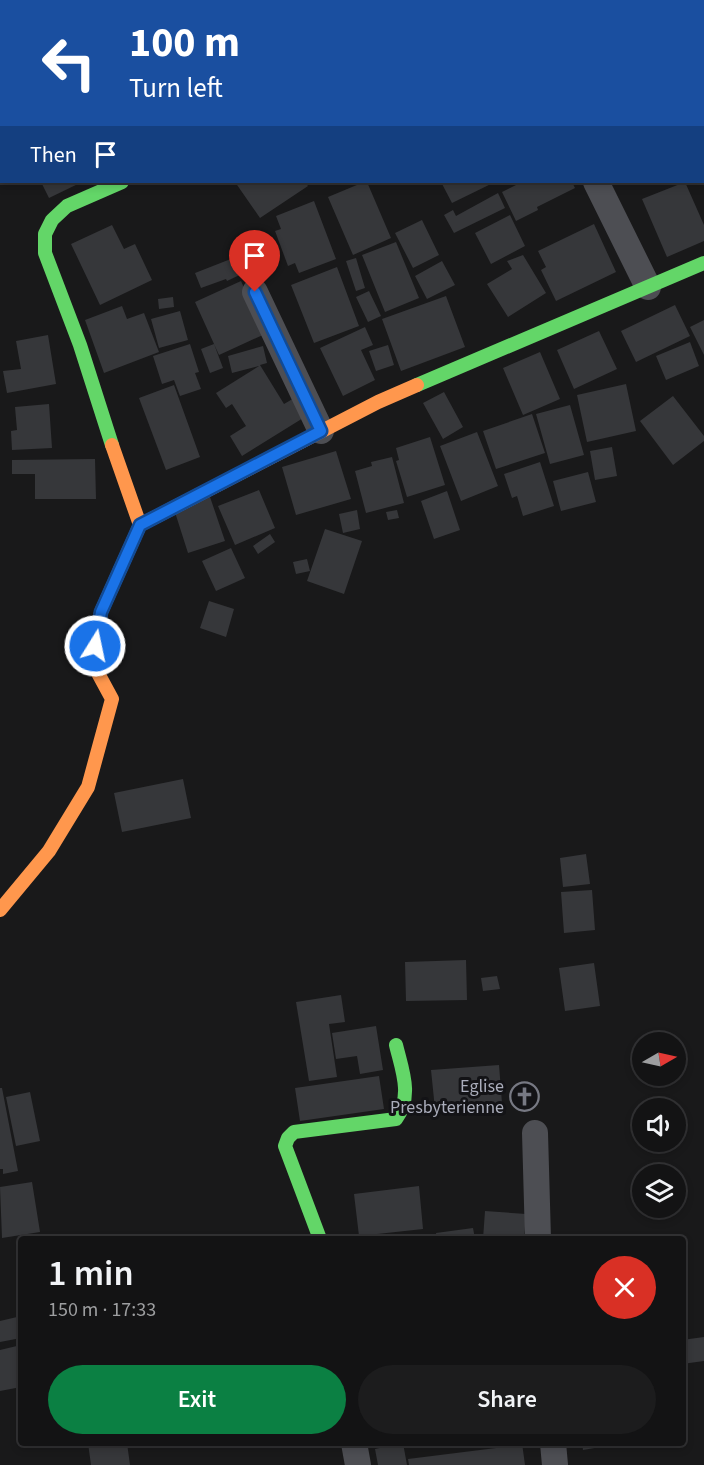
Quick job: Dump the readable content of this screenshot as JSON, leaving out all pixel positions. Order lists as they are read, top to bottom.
{
  "places": {
    "church": ["Eglise Presbyterienne"]
  },
  "north": "right",
  "page": {
    "turn": ["100 m", "Turn left"],
    "then": "Then",
    "heading": ["1 min", "150 m · 17:33"],
    "buttons": ["Exit", "Share"]
  }
}
